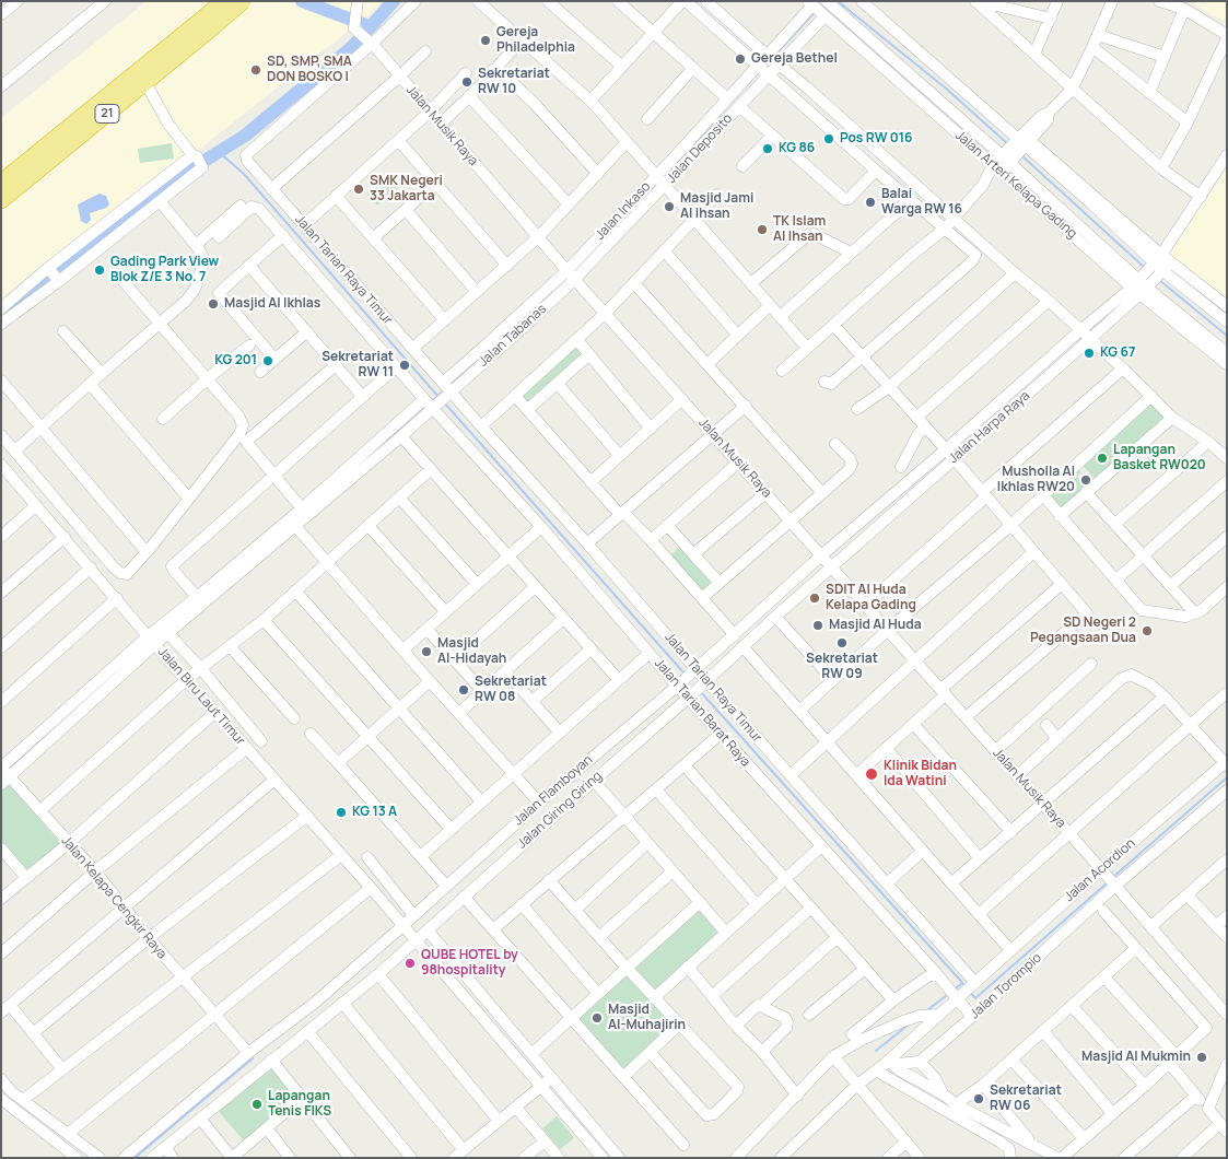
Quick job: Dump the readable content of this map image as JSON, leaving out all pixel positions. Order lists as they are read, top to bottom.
{
  "streets": {
    "highway": ["21"],
    "street": [
      "Jalan Musik Raya",
      "Jalan Deposito",
      "Jalan Arteri Kelapa Gading",
      "Jalan Inkaso",
      "Jalan Tarian Raya Timur",
      "Jalan Tabanas",
      "Jalan Harpa Raya",
      "Jalan Biru Laut Timur",
      "Jalan Tarian Barat Raya",
      "Jalan Flamboyan",
      "Jalan Giring Giring",
      "Jalan Acordion",
      "Jalan Kelapa Cengkir Raya",
      "Jalan Torompio"
    ]
  },
  "crossings": [
    ["Jalan Musik Raya", "Jalan Inkaso"],
    ["Jalan Musik Raya", "Jalan Tarian Raya Timur"],
    ["Jalan Musik Raya", "Jalan Tabanas"],
    ["Jalan Musik Raya", "Jalan Harpa Raya"],
    ["Jalan Musik Raya", "Jalan Flamboyan"],
    ["Jalan Musik Raya", "Jalan Acordion"],
    ["Jalan Musik Raya", "Jalan Torompio"],
    ["Jalan Deposito", "Jalan Inkaso"],
    ["Jalan Arteri Kelapa Gading", "Jalan Harpa Raya"],
    ["Jalan Inkaso", "Jalan Tabanas"],
    ["Jalan Tarian Raya Timur", "Jalan Tabanas"],
    ["Jalan Tarian Raya Timur", "Jalan Flamboyan"],
    ["Jalan Tarian Raya Timur", "Jalan Giring Giring"],
    ["Jalan Tarian Raya Timur", "Jalan Acordion"],
    ["Jalan Tarian Raya Timur", "Jalan Torompio"],
    ["Jalan Tabanas", "Jalan Biru Laut Timur"],
    ["Jalan Tabanas", "Jalan Tarian Barat Raya"],
    ["Jalan Harpa Raya", "Jalan Flamboyan"],
    ["Jalan Harpa Raya", "Jalan Giring Giring"],
    ["Jalan Biru Laut Timur", "Jalan Flamboyan"],
    ["Jalan Tarian Barat Raya", "Jalan Flamboyan"],
    ["Jalan Tarian Barat Raya", "Jalan Giring Giring"],
    ["Jalan Tarian Barat Raya", "Jalan Torompio"],
    ["Jalan Acordion", "Jalan Torompio"]
  ],
  "places": [
    "Gereja Philadelphia",
    "Gereja Bethel",
    "SD, SMP, SMA DON BOSKO I",
    "Sekretariat RW 10",
    "Pos RW 016",
    "KG 86",
    "SMK Negeri 33 Jakarta",
    "Balai Warga RW 16",
    "Masjid Jami Al Ihsan",
    "TK Islam Al Ihsan",
    "Gading Park View Blok Z/E 3 No. 7",
    "Masjid Al Ikhlas",
    "KG 67",
    "KG 201",
    "Sekretariat RW 11",
    "Lapangan Basket RW020",
    "Musholla Al Ikhlas RW20",
    "SDIT Al Huda Kelapa Gading",
    "Masjid Al Huda",
    "SD Negeri 2 Pegangsaan Dua",
    "Sekretariat RW 09",
    "Masjid Al-Hidayah",
    "Sekretariat RW 08",
    "Klinik Bidan Ida Watini",
    "KG 13 A",
    "QUBE HOTEL by 98hospitality",
    "Masjid Al-Muhajirin",
    "Masjid Al Mukmin",
    "Sekretariat RW 06",
    "Lapangan Tenis FIKS"
  ]
}
